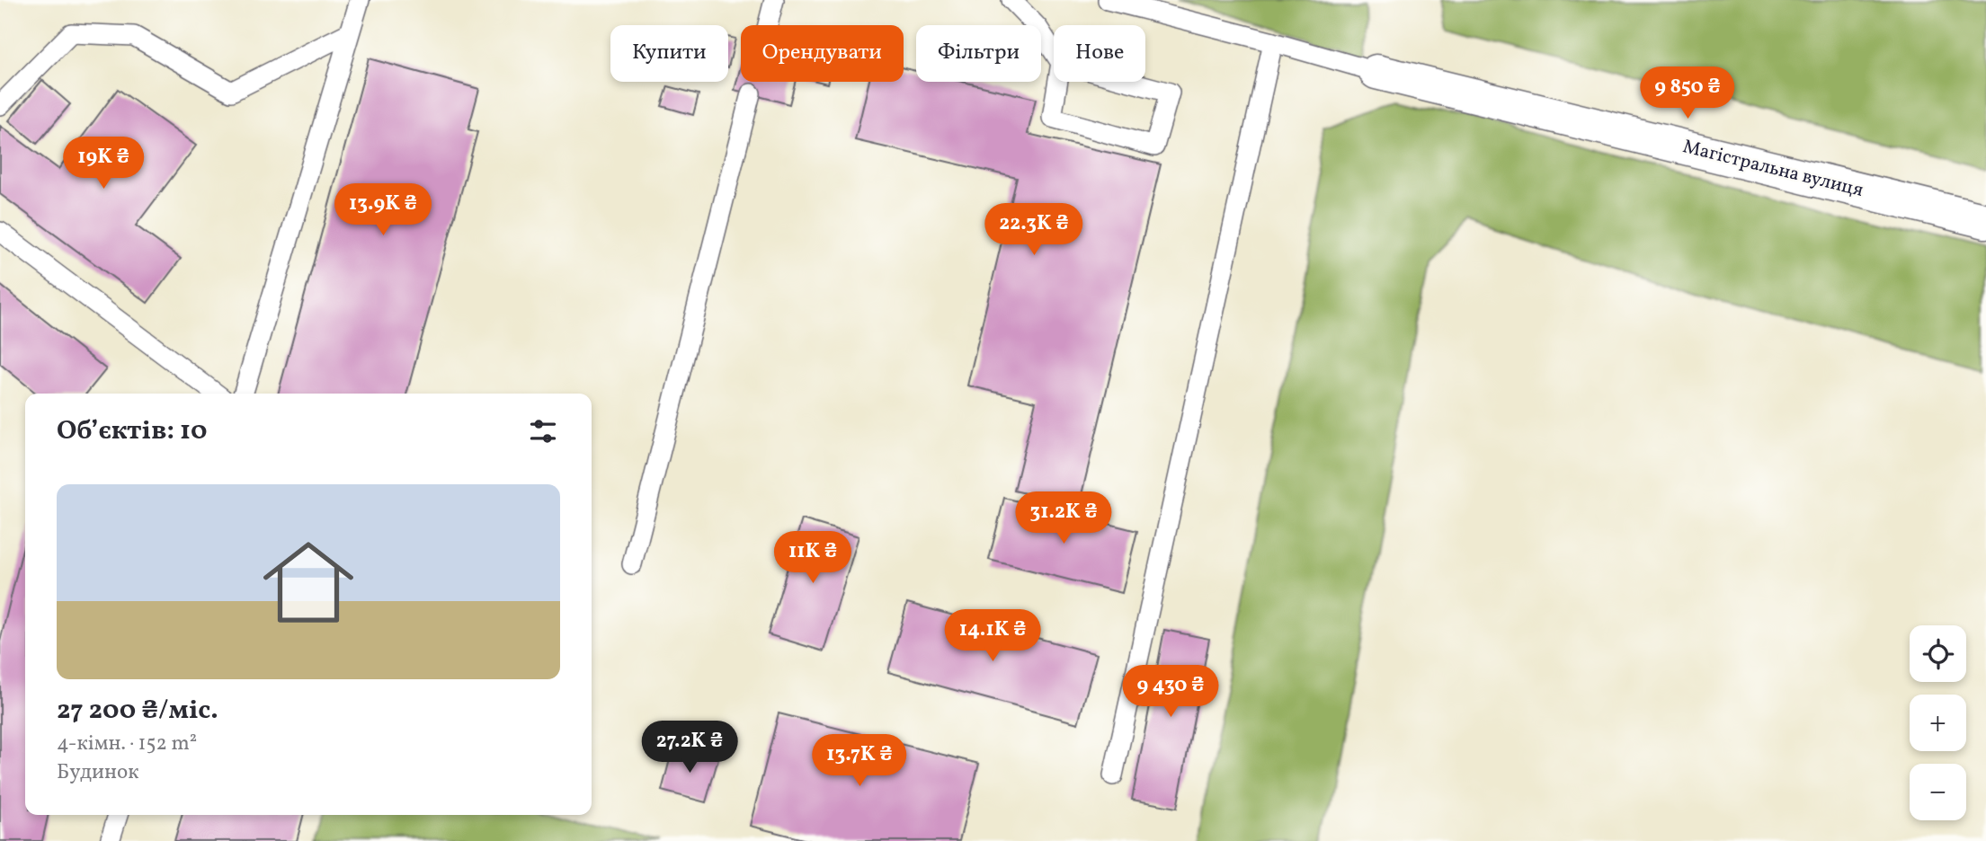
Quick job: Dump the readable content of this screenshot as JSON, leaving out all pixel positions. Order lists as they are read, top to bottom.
{
  "streets": {
    "street": ["Магістральна вулиця"]
  },
  "page": {
    "chip": [
      "Купити",
      "Орендувати",
      "Фільтри",
      "Нове"
    ],
    "price": [
      "9 850 ₴",
      "19K ₴",
      "13.9K ₴",
      "22.3K ₴",
      "31.2K ₴",
      "11K ₴",
      "14.1K ₴",
      "9 430 ₴",
      "27.2K ₴",
      "13.7K ₴"
    ],
    "heading": "Об’єктів: 10",
    "list": [
      {
        "name": "27 200 ₴/міс.",
        "note": "4-кімн. · 152 m² · Будинок"
      }
    ],
    "map_buttons": ["+", "−"]
  }
}
